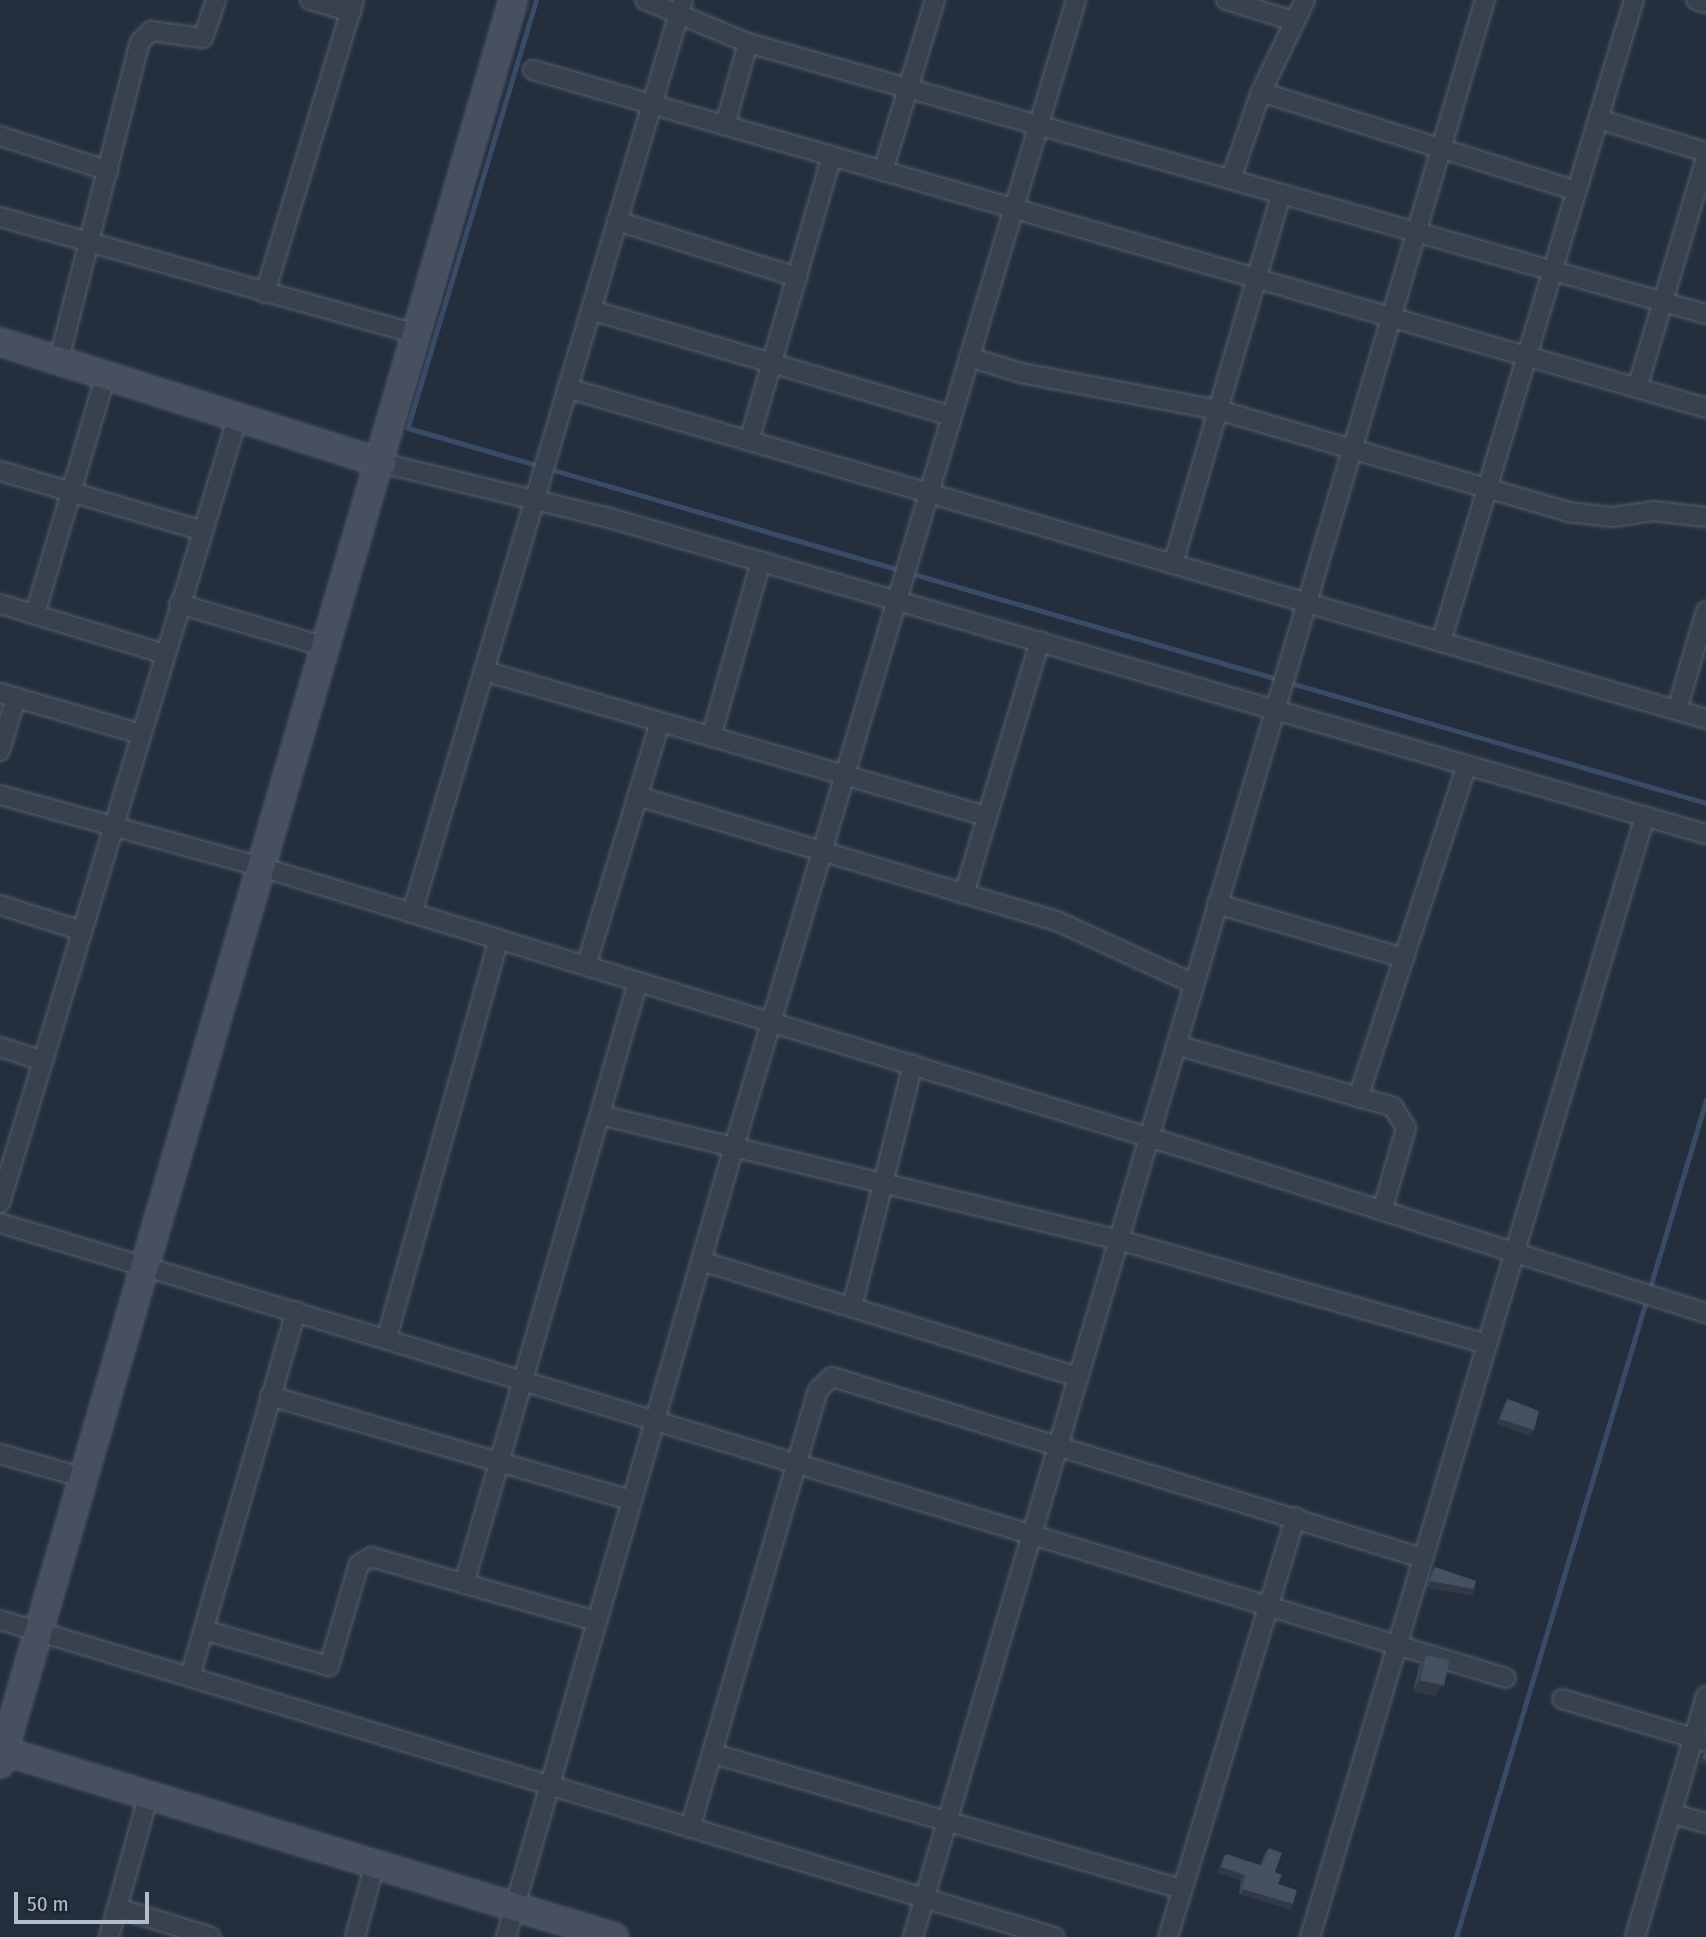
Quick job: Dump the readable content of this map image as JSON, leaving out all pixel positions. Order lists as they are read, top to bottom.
{
  "scale_bar": "50 m"
}
